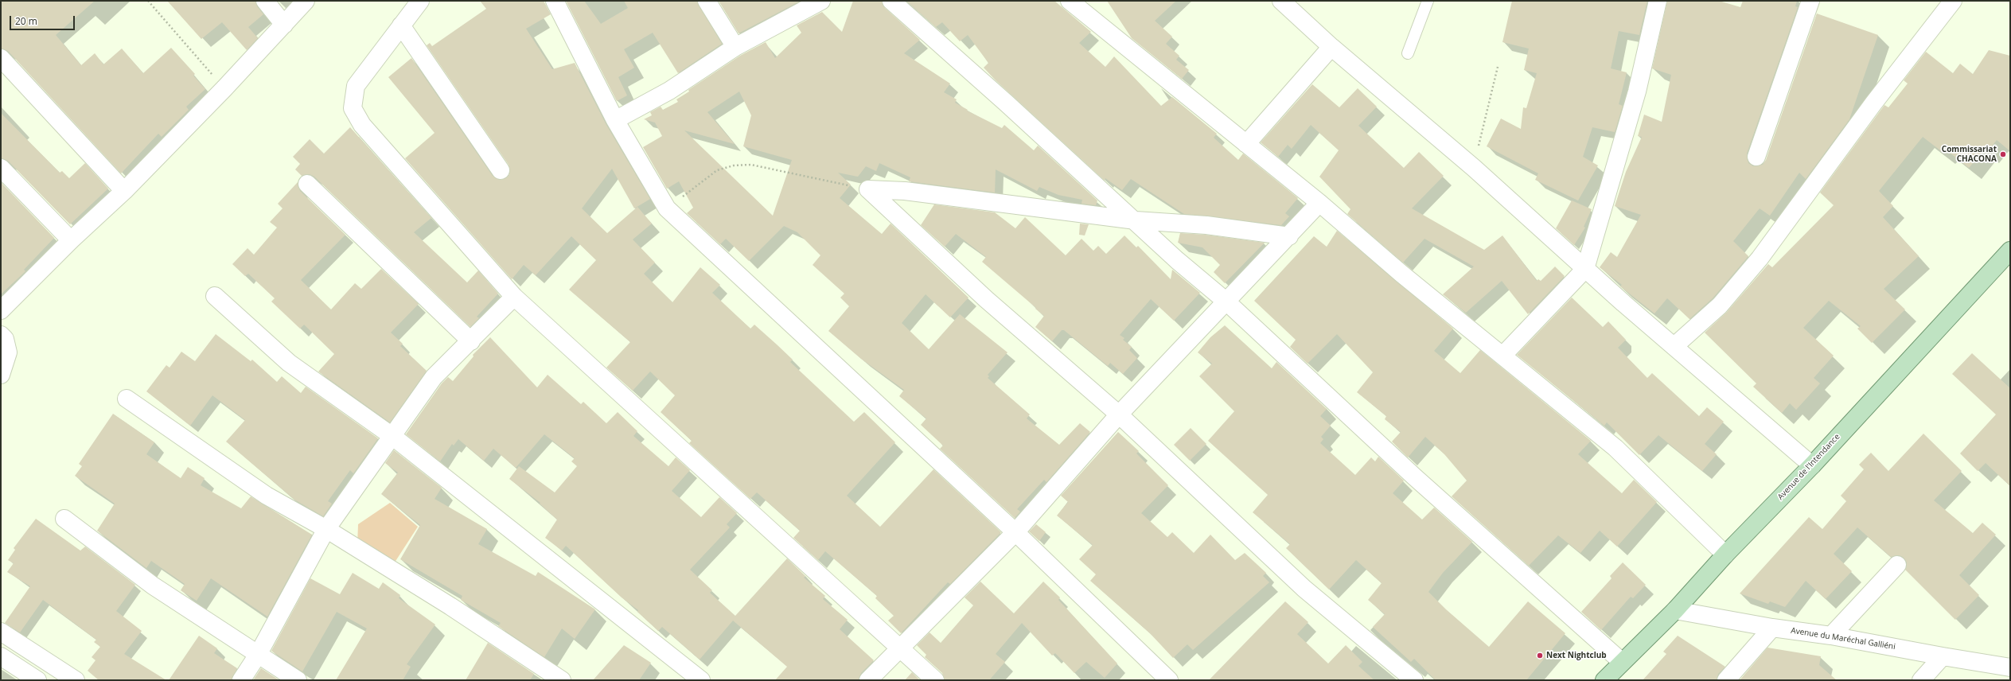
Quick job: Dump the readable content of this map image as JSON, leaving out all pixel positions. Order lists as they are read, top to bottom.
{
  "streets": {
    "main road": ["Avenue de l'Intendance"],
    "street": ["Avenue du Maréchal Galliéni"]
  },
  "crossings": [
    ["Avenue de l'Intendance", "Avenue du Maréchal Galliéni"]
  ],
  "places": ["Commissariat CHACONA", "Next Nightclub"],
  "scale_bar": "20 m"
}
